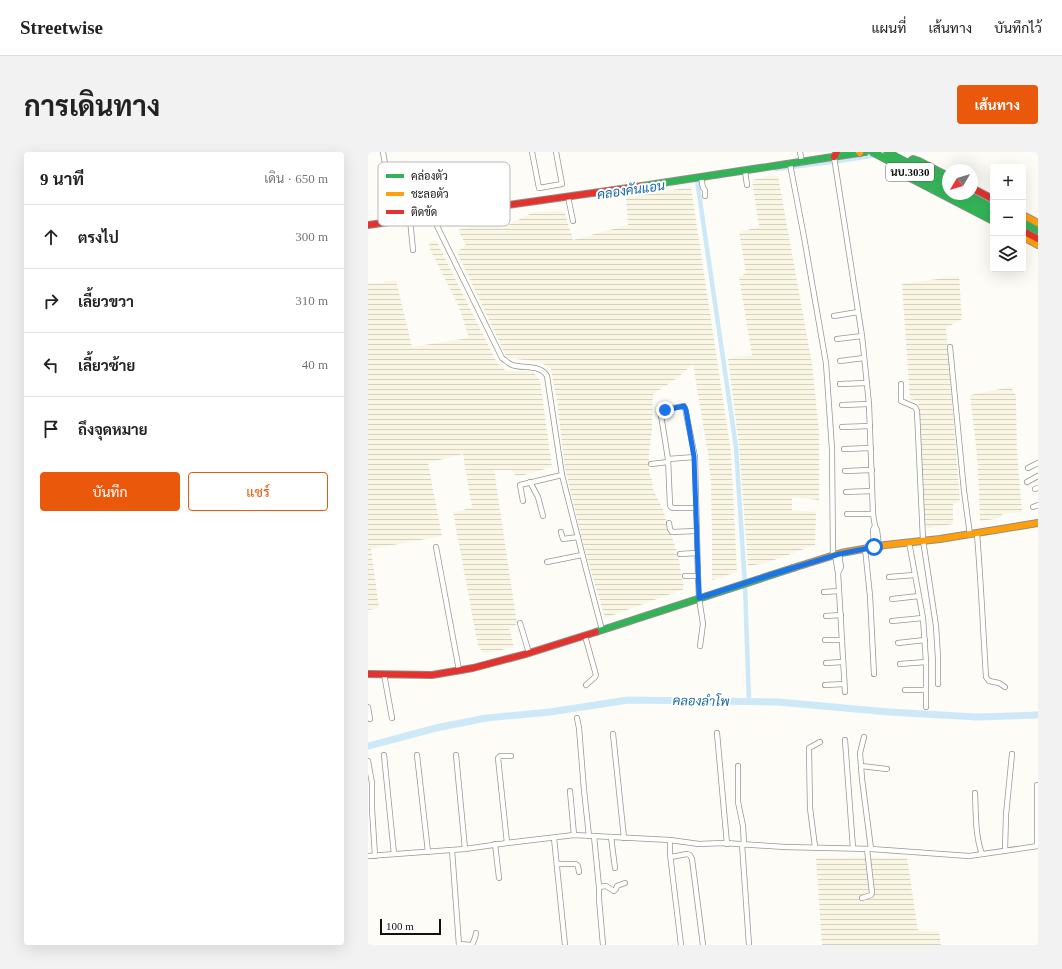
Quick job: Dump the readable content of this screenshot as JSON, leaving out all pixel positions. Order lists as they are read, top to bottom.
{
  "streets": {
    "street": ["นบ.3030"]
  },
  "water": ["คลองคันแอน", "คลองลำโพ"],
  "legend": ["คล่องตัว", "ชะลอตัว", "ติดขัด"],
  "scale_bar": "100 m",
  "north": "bottom left",
  "page": {
    "header": "Streetwise",
    "nav": ["แผนที่", "เส้นทาง", "บันทึกไว้"],
    "buttons": [
      "เส้นทาง",
      ["บันทึก", "แชร์"]
    ],
    "title": "การเดินทาง",
    "heading": ["9 นาที", "เดิน · 650 m"],
    "map_buttons": ["+", "−"],
    "list": [
      ["ตรงไป", "300 m"],
      ["เลี้ยวขวา", "310 m"],
      ["เลี้ยวซ้าย", "40 m"],
      "ถึงจุดหมาย"
    ],
    "scale": "100 m"
  }
}
